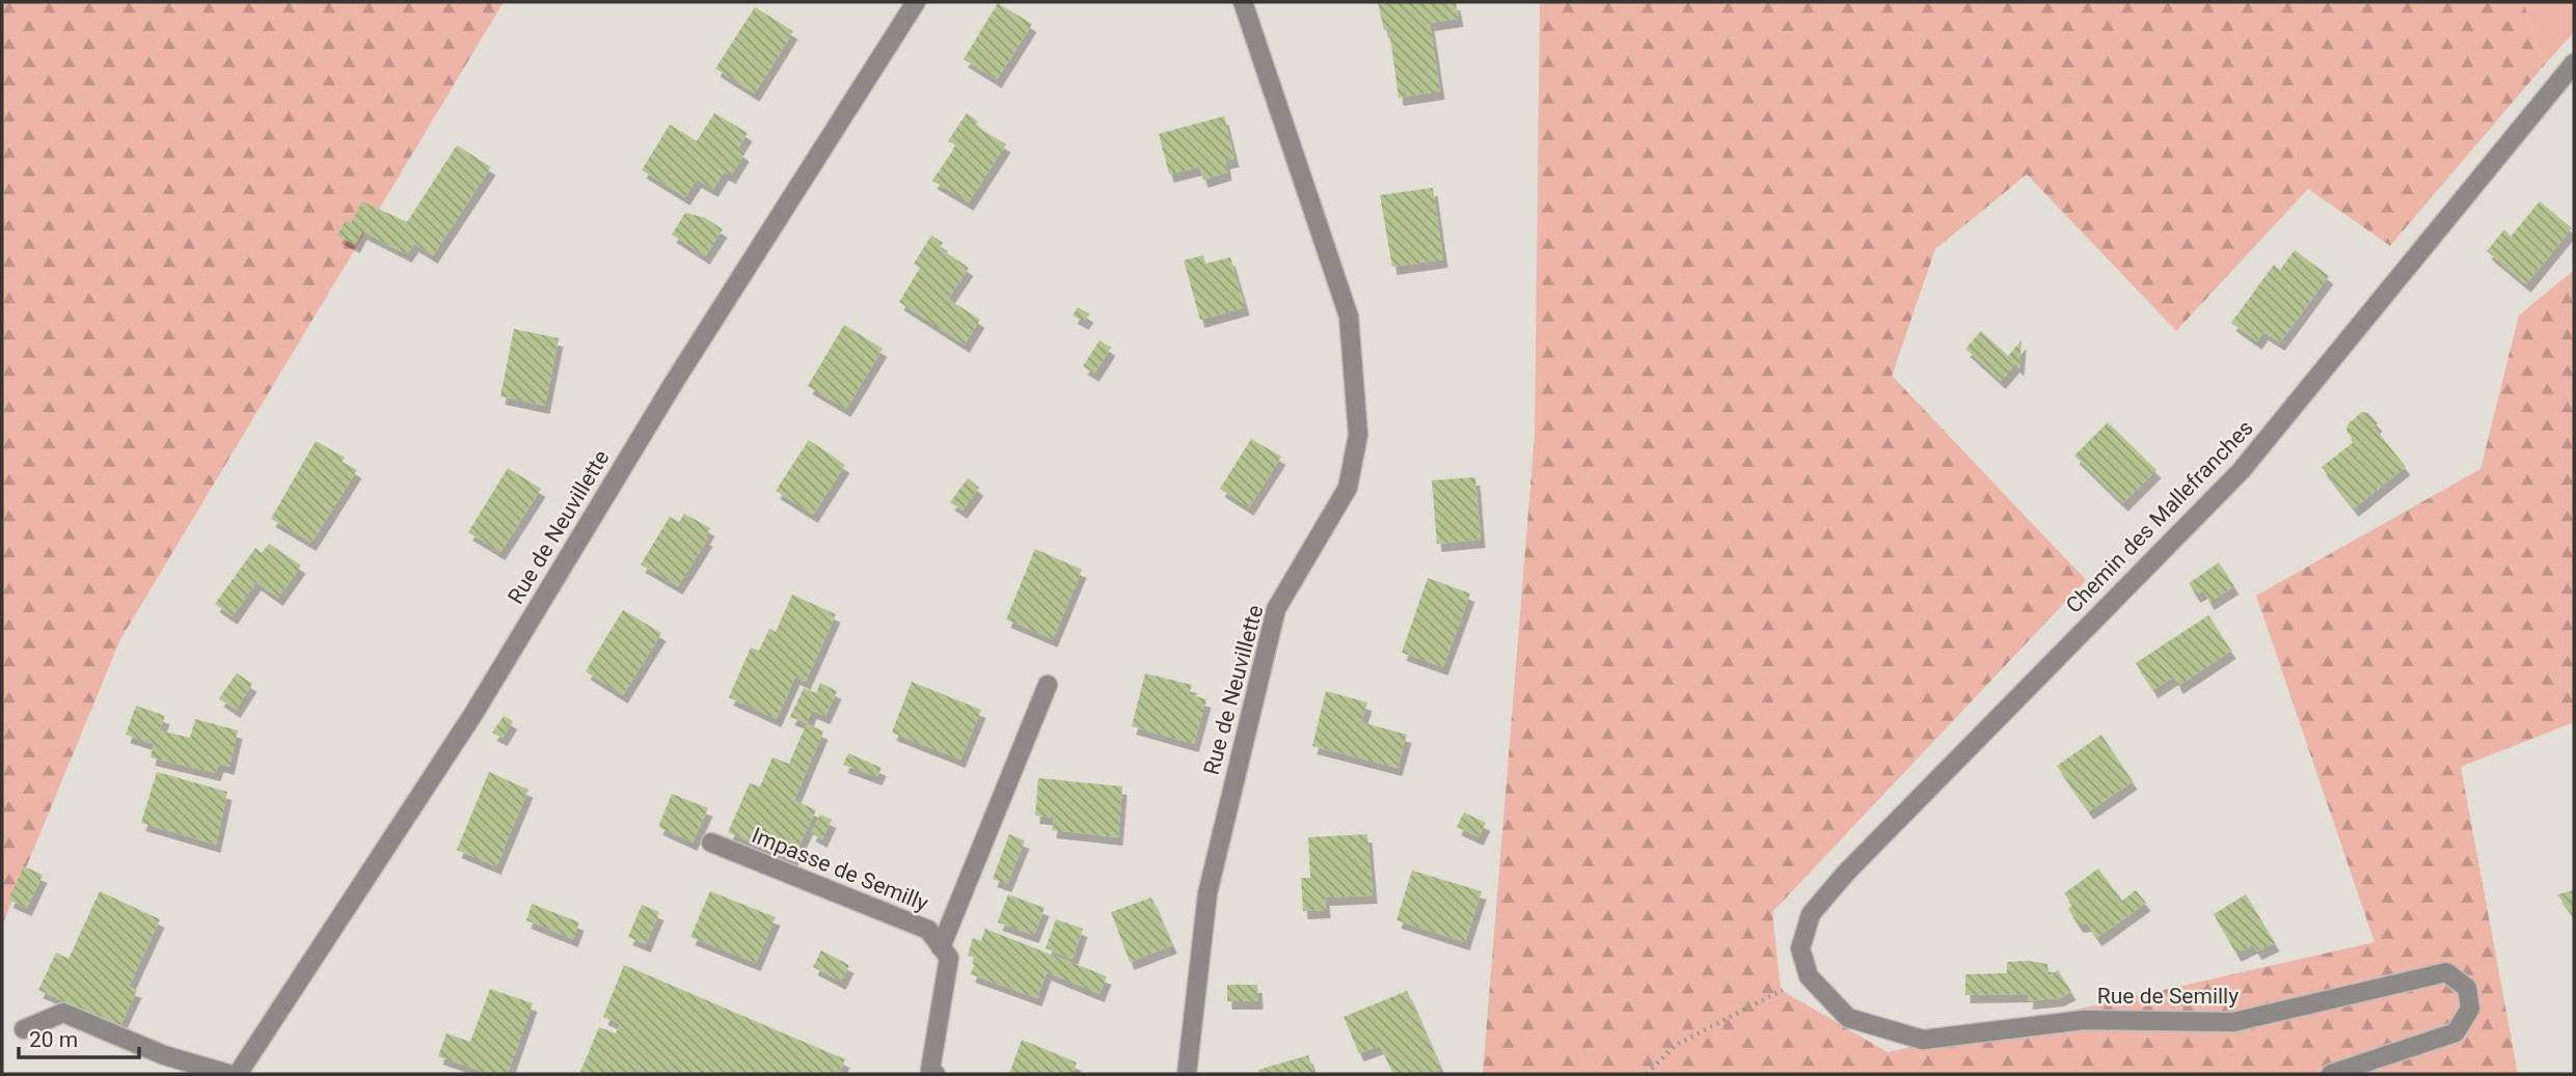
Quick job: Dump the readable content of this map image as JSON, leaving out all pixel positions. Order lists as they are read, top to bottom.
{
  "streets": {
    "street": [
      "Chemin des Mallefranches",
      "Rue de Neuvillette",
      "Impasse de Semilly",
      "Rue de Semilly"
    ]
  },
  "crossings": [
    ["Chemin des Mallefranches", "Rue de Semilly"]
  ],
  "scale_bar": "20 m"
}
